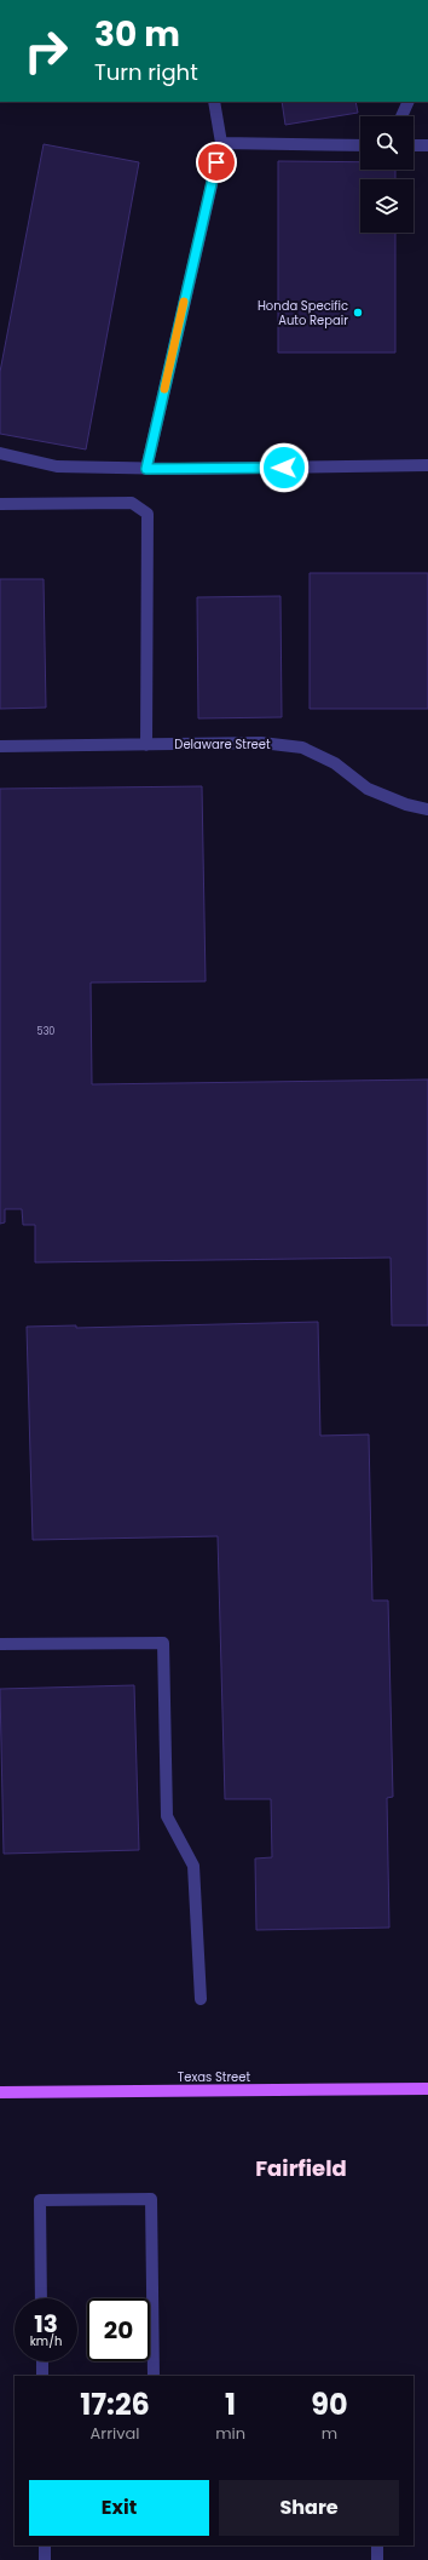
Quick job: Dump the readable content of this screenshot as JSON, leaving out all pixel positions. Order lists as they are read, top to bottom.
{
  "streets": {
    "main road": ["Texas Street"],
    "street": ["Delaware Street"]
  },
  "districts": ["Fairfield"],
  "places": ["Honda Specific Auto Repair"],
  "house_numbers": ["530"],
  "page": {
    "turn": ["30 m", "Turn right"],
    "speed": "13 km/h",
    "limit": "20",
    "eta": [
      "17:26",
      "Arrival",
      "1",
      "min",
      "90",
      "m"
    ],
    "buttons": ["Exit", "Share"]
  }
}
